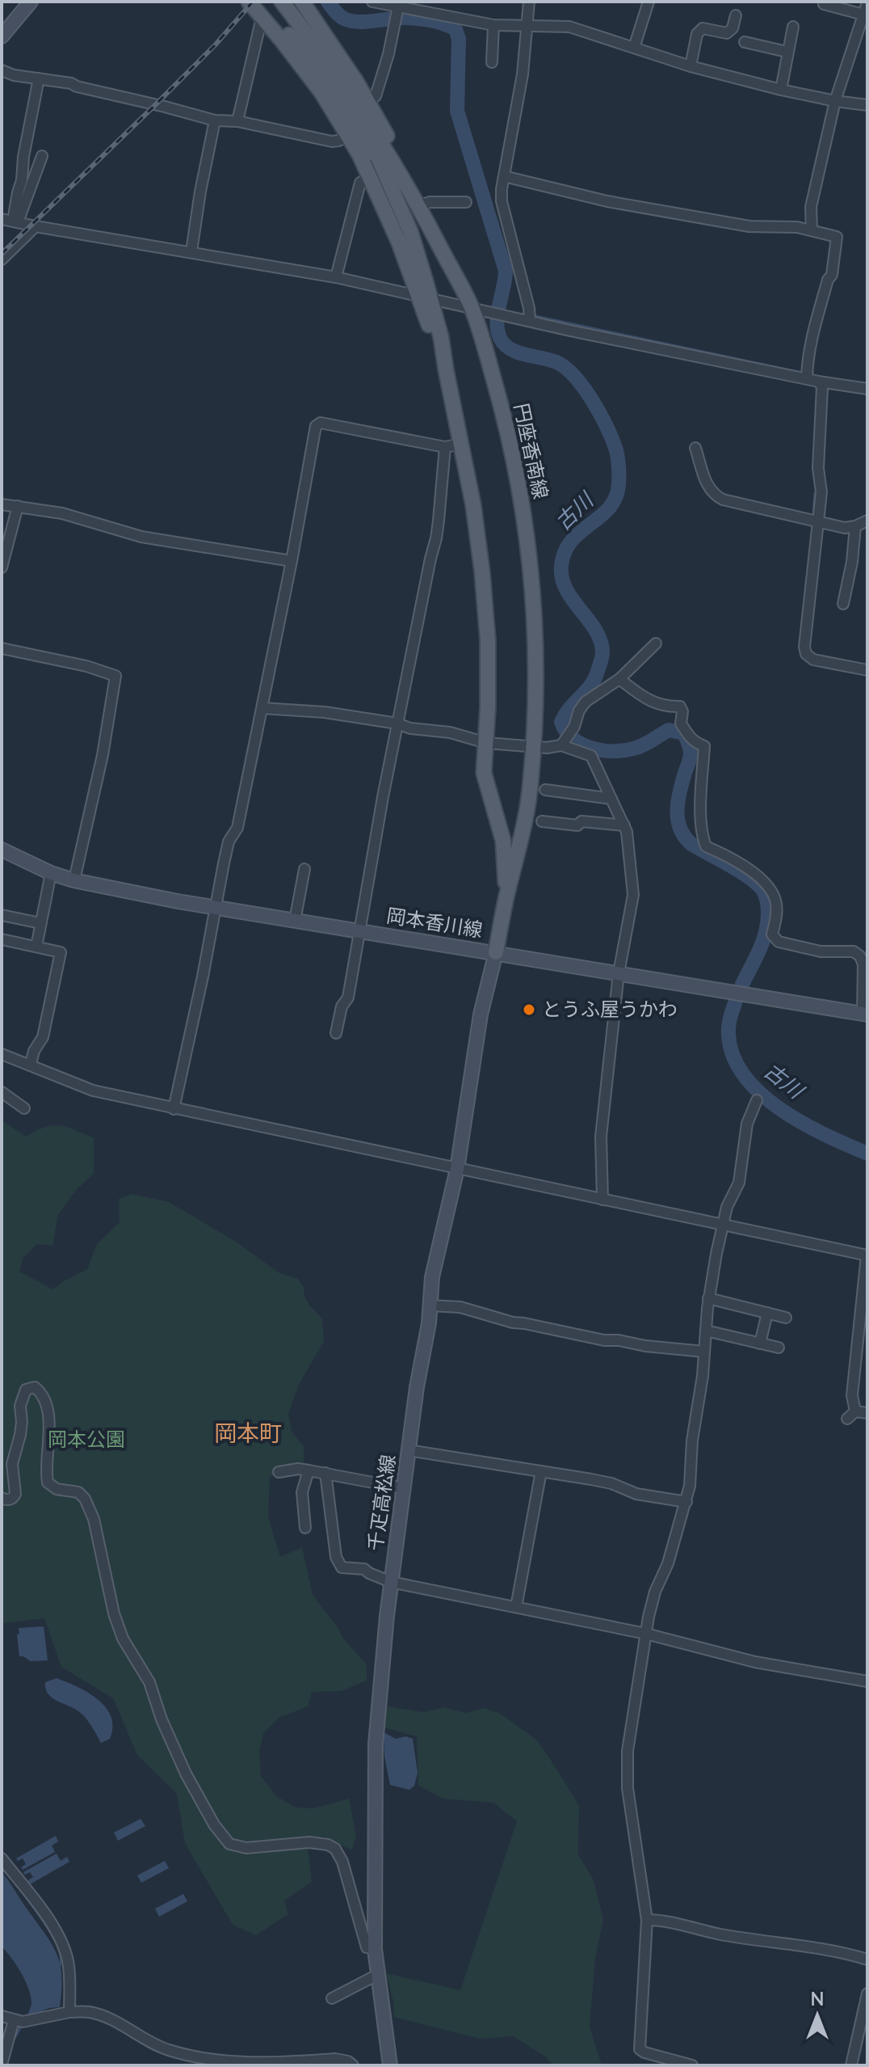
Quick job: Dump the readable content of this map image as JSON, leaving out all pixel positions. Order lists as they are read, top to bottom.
{
  "streets": {
    "main road": ["円座香南線", "岡本香川線", "千疋高松線"]
  },
  "crossings": [
    ["円座香南線", "岡本香川線"],
    ["円座香南線", "千疋高松線"],
    ["岡本香川線", "千疋高松線"]
  ],
  "districts": ["岡本町"],
  "water": ["古川"],
  "parks": ["岡本公園"],
  "places": ["とうふ屋うかわ"],
  "north": "top"
}
